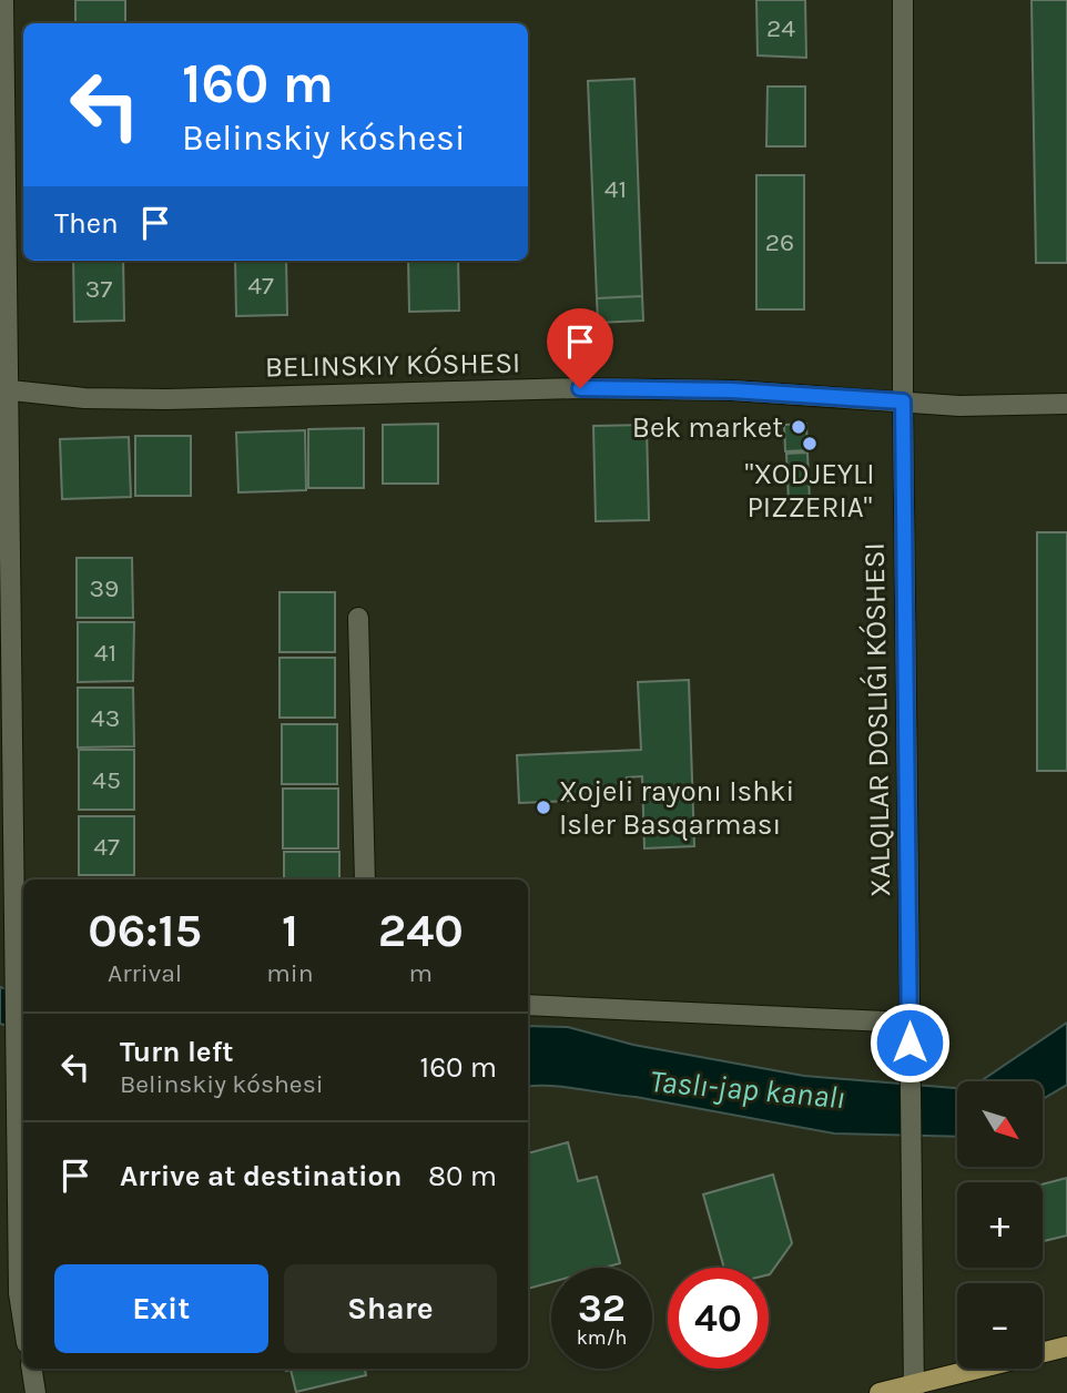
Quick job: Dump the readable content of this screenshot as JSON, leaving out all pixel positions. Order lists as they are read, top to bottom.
{
  "streets": {
    "street": ["BELINSKIY KÓSHESI"]
  },
  "water": ["Taslı-jap kanalı"],
  "places": ["Bek market", "\"XODJEYLI PIZZERIA\"", "Xojeli rayonı Ishki Isler Basqarması"],
  "house_numbers": [
    "24",
    "41",
    "26",
    "47",
    "37",
    "39",
    "41",
    "43",
    "45",
    "47"
  ],
  "north": "bottom right",
  "page": {
    "turn": ["160 m", "Belinskiy kóshesi"],
    "then": "Then",
    "eta": [
      "06:15",
      "Arrival",
      "1",
      "min",
      "240",
      "m"
    ],
    "list": [
      {
        "name": "Turn left",
        "note": "Belinskiy kóshesi",
        "value": "160 m"
      },
      {
        "name": "Arrive at destination",
        "value": "80 m"
      }
    ],
    "map_buttons": ["+", "−"],
    "buttons": ["Exit", "Share"],
    "speed": "32 km/h",
    "limit": "40"
  }
}
